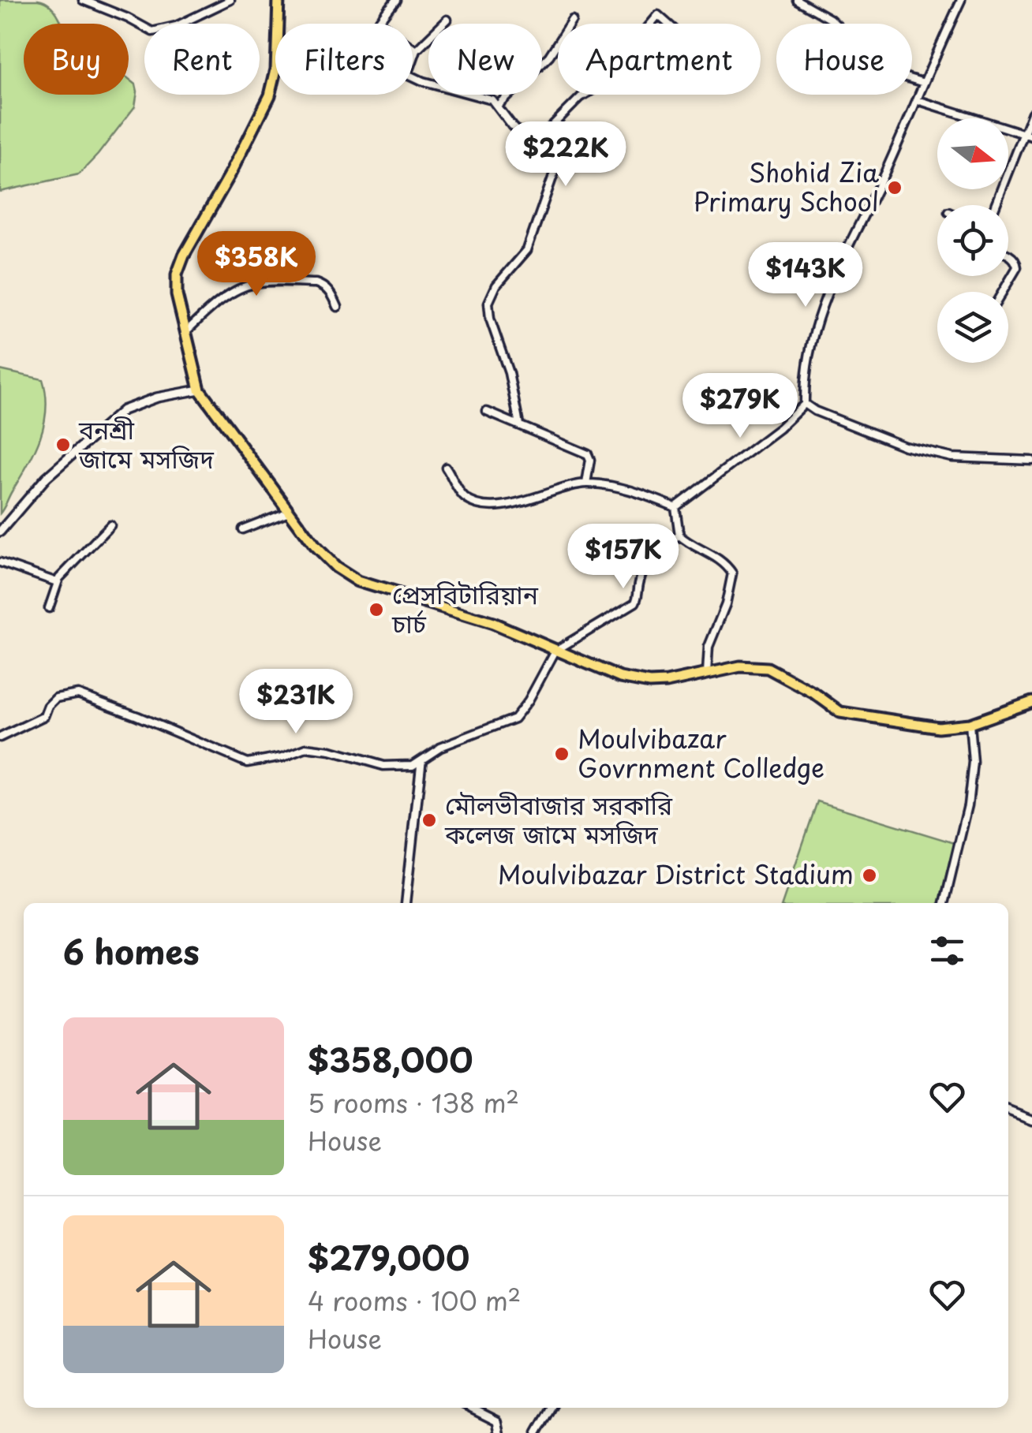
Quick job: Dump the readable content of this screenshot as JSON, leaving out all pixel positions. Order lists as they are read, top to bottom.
{
  "places": [
    "Shohid Zia Primary School",
    "বনশ্রী জামে মসজিদ",
    "প্রেসবিটারিয়ান চার্চ",
    "Moulvibazar Govrnment Colledge",
    "মৌলভীবাজার সরকারি কলেজ জামে মসজিদ",
    "Moulvibazar District Stadium"
  ],
  "north": "right",
  "page": {
    "chip": [
      "Buy",
      "Rent",
      "Filters",
      "New",
      "Apartment",
      "House"
    ],
    "price": [
      "$222K",
      "$358K",
      "$143K",
      "$279K",
      "$157K",
      "$231K"
    ],
    "heading": "6 homes",
    "list": [
      {
        "name": "$358,000",
        "note": "5 rooms · 138 m² · House"
      },
      {
        "name": "$279,000",
        "note": "4 rooms · 100 m² · House"
      }
    ]
  }
}
